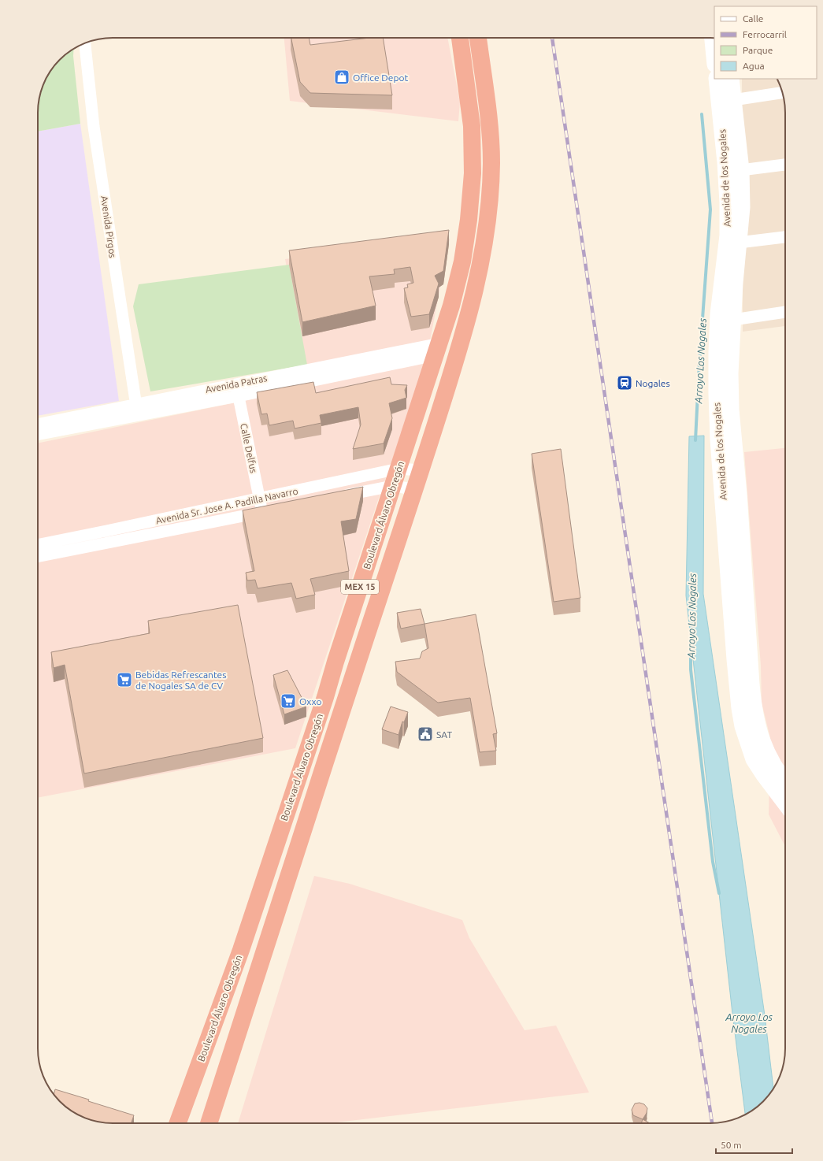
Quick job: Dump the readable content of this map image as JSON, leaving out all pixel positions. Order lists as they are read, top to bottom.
{
  "streets": {
    "highway": ["Boulevard Álvaro Obregón", "MEX 15"],
    "main road": ["Avenida de los Nogales"],
    "street": [
      "Avenida Pirgos",
      "Avenida Patras",
      "Calle Delfus",
      "Avenida Sr. Jose A. Padilla Navarro"
    ]
  },
  "crossings": [
    ["Avenida Pirgos", "Avenida Patras"],
    ["Avenida Patras", "Calle Delfus"],
    ["Avenida Patras", "Boulevard Álvaro Obregón"],
    ["Calle Delfus", "Avenida Sr. Jose A. Padilla Navarro"],
    ["Avenida Sr. Jose A. Padilla Navarro", "Boulevard Álvaro Obregón"],
    ["Avenida Sr. Jose A. Padilla Navarro", "MEX 15"]
  ],
  "water": ["Arroyo Los Nogales"],
  "places": {
    "shop": ["Office Depot"],
    "station": ["Nogales"],
    "supermarket": ["Bebidas Refrescantes de Nogales SA de CV", "Oxxo"],
    "public building": ["SAT"]
  },
  "legend": [
    "Calle",
    "Ferrocarril",
    "Parque",
    "Agua"
  ],
  "scale_bar": "50 m"
}
